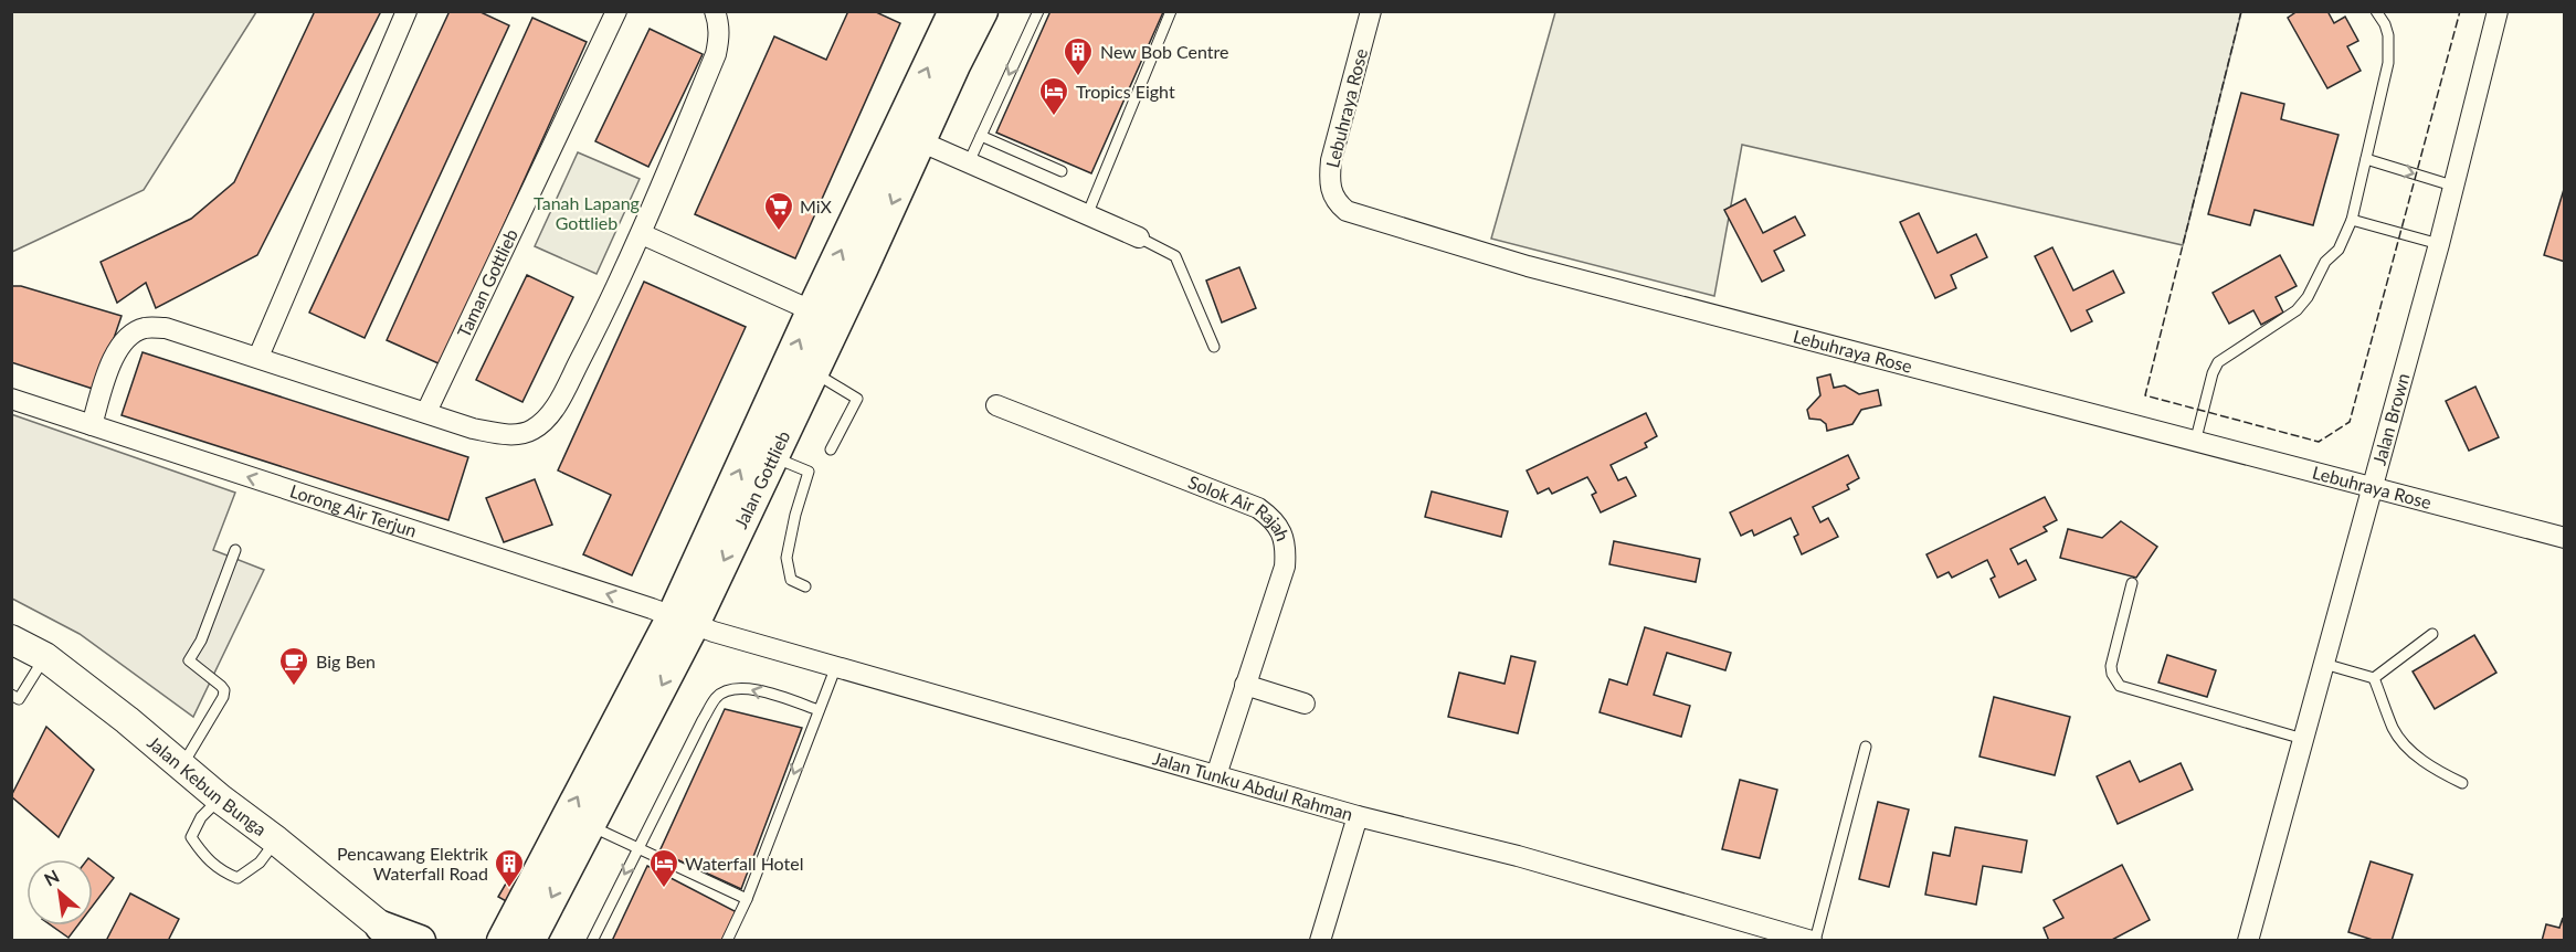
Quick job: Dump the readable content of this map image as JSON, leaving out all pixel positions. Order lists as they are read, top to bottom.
{
  "streets": {
    "main road": ["Jalan Gottlieb"],
    "street": [
      "Lebuhraya Rose",
      "Taman Gottlieb",
      "Jalan Brown",
      "Lorong Air Terjun",
      "Solok Air Rajah",
      "Jalan Kebun Bunga",
      "Jalan Tunku Abdul Rahman"
    ]
  },
  "crossings": [
    ["Lebuhraya Rose", "Jalan Brown"],
    ["Jalan Gottlieb", "Lorong Air Terjun"],
    ["Jalan Gottlieb", "Jalan Tunku Abdul Rahman"],
    ["Lorong Air Terjun", "Jalan Tunku Abdul Rahman"],
    ["Solok Air Rajah", "Jalan Tunku Abdul Rahman"]
  ],
  "one_way": ["Lorong Air Terjun"],
  "parks": ["Tanah Lapang Gottlieb"],
  "places": {
    "building": ["New Bob Centre", "Pencawang Elektrik Waterfall Road"],
    "hotel": ["Tropics Eight", "Waterfall Hotel"],
    "supermarket": ["MiX"],
    "cafe": ["Big Ben"]
  },
  "north": "top left"
}
